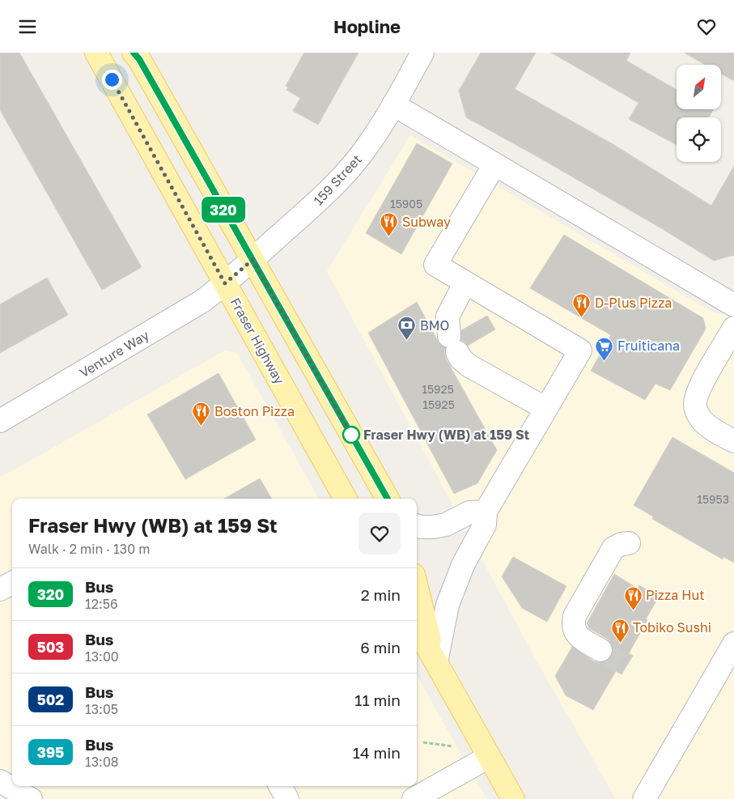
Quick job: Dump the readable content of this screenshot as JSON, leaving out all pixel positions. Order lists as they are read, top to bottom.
{
  "streets": {
    "main road": ["Fraser Highway"],
    "street": ["159 Street", "Venture Way"]
  },
  "crossings": [
    ["159 Street", "Fraser Highway"],
    ["159 Street", "Venture Way"],
    ["Fraser Highway", "Venture Way"]
  ],
  "places": {
    "restaurant": [
      "Subway",
      "D-Plus Pizza",
      "Boston Pizza",
      "Pizza Hut",
      "Tobiko Sushi"
    ],
    "bank": ["BMO"],
    "supermarket": ["Fruiticana"],
    "other": ["Fraser Hwy (WB) at 159 St"]
  },
  "lines": ["bus line 320"],
  "house_numbers": [
    "15905",
    "15925",
    "15925",
    "15953"
  ],
  "north": "top right",
  "page": {
    "header": "Hopline",
    "on_map": "320",
    "heading": ["Fraser Hwy (WB) at 159 St", "Walk · 2 min · 130 m"],
    "list": [
      {
        "mark": "320",
        "name": "Bus",
        "note": "12:56",
        "value": "2 min"
      },
      {
        "mark": "503",
        "name": "Bus",
        "note": "13:00",
        "value": "6 min"
      },
      {
        "mark": "502",
        "name": "Bus",
        "note": "13:05",
        "value": "11 min"
      },
      {
        "mark": "395",
        "name": "Bus",
        "note": "13:08",
        "value": "14 min"
      }
    ]
  }
}
